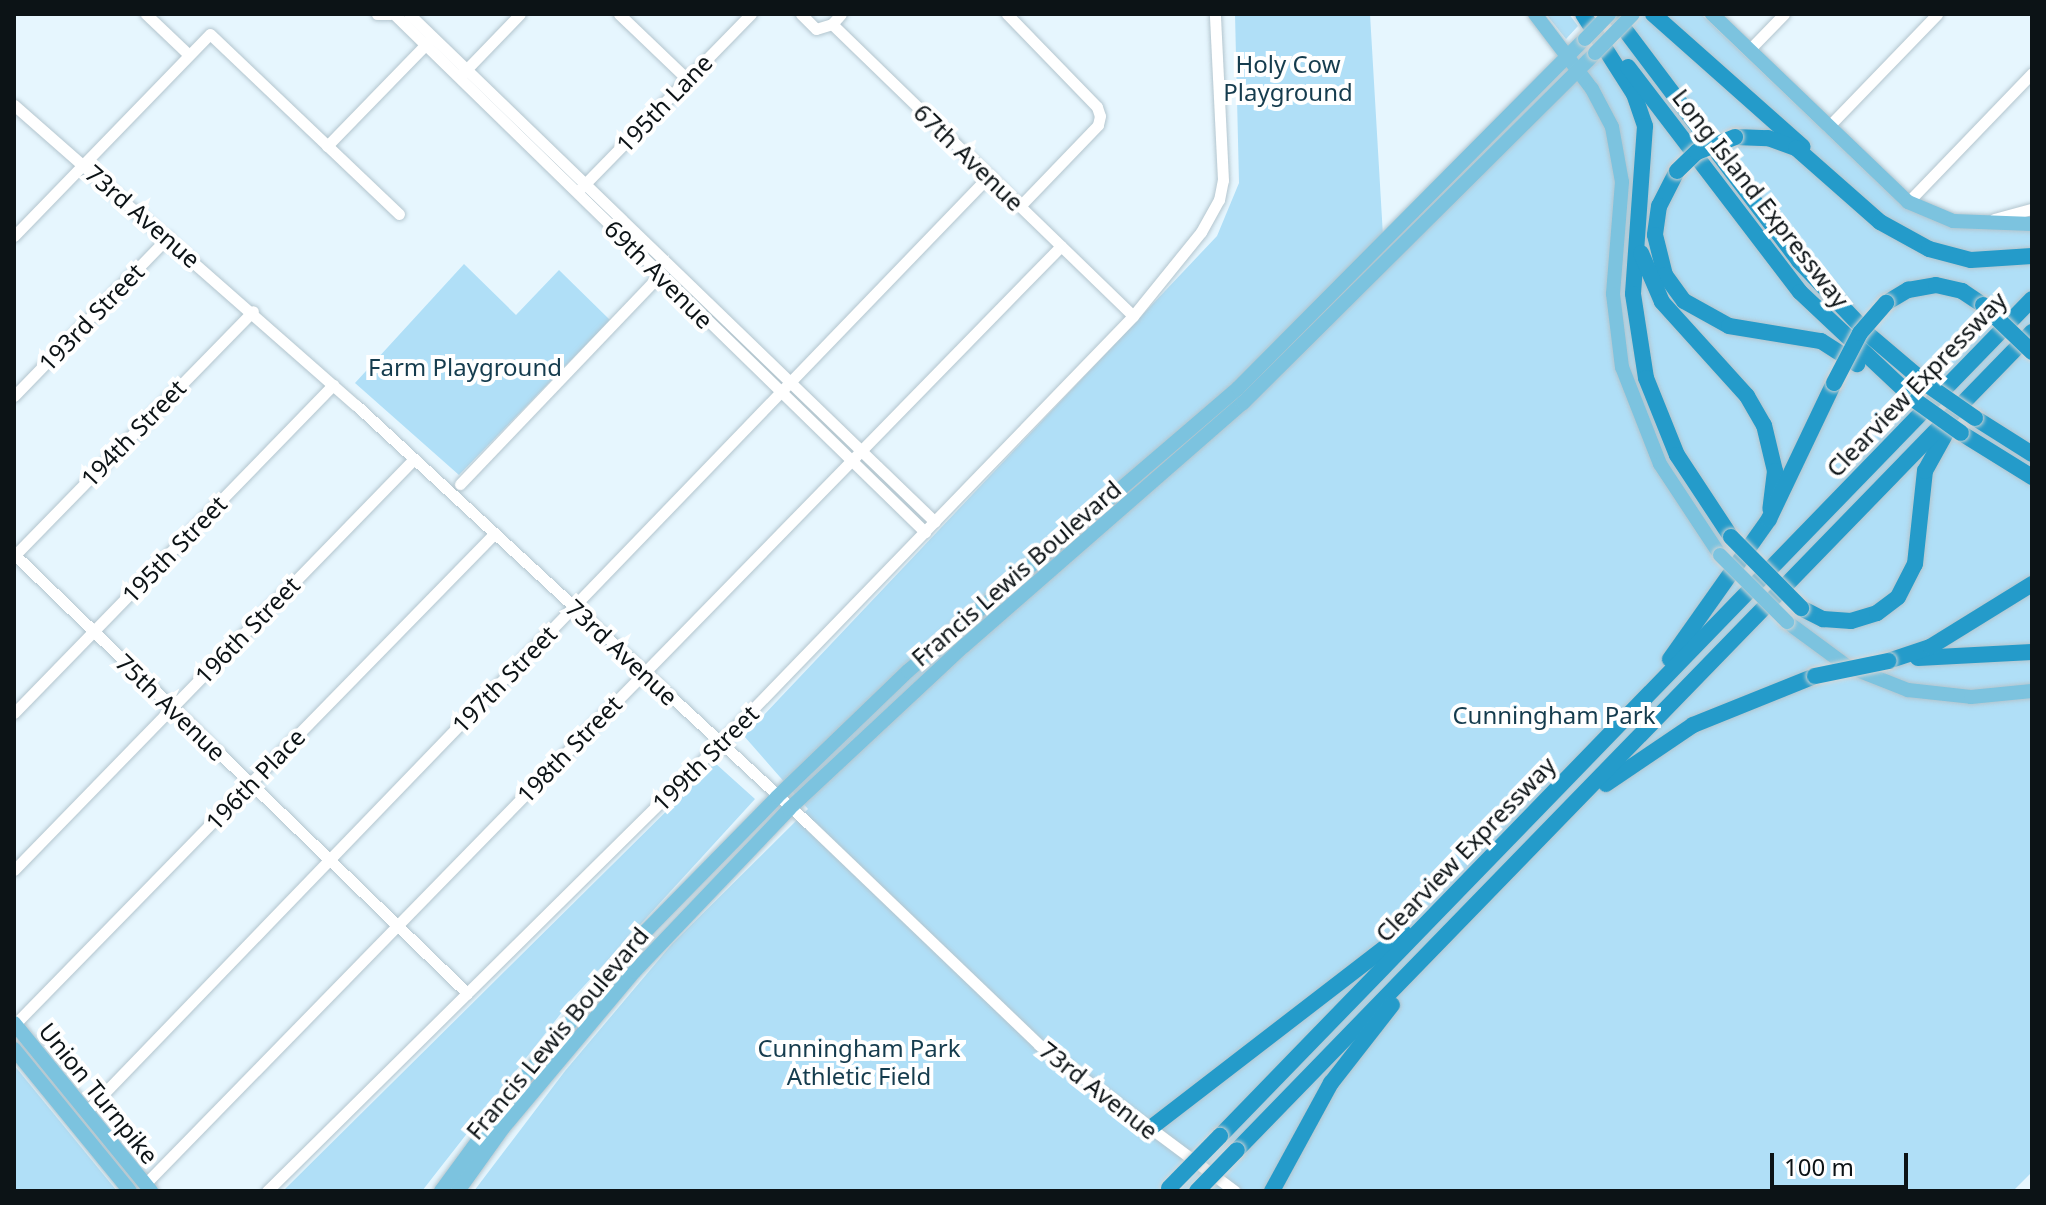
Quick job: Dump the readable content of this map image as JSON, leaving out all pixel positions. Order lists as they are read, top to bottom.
{
  "streets": {
    "highway": ["Long Island Expressway", "Clearview Expressway"],
    "main road": ["Francis Lewis Boulevard", "Union Turnpike"],
    "street": [
      "195th Lane",
      "67th Avenue",
      "73rd Avenue",
      "69th Avenue",
      "193rd Street",
      "194th Street",
      "195th Street",
      "196th Street",
      "197th Street",
      "75th Avenue",
      "198th Street",
      "199th Street",
      "196th Place"
    ]
  },
  "crossings": [
    ["195th Lane", "69th Avenue"],
    ["67th Avenue", "197th Street"],
    ["67th Avenue", "198th Street"],
    ["67th Avenue", "199th Street"],
    ["Long Island Expressway", "Clearview Expressway"],
    ["Long Island Expressway", "Francis Lewis Boulevard"],
    ["73rd Avenue", "193rd Street"],
    ["73rd Avenue", "194th Street"],
    ["73rd Avenue", "195th Street"],
    ["73rd Avenue", "Francis Lewis Boulevard"],
    ["73rd Avenue", "196th Street"],
    ["73rd Avenue", "197th Street"],
    ["73rd Avenue", "198th Street"],
    ["73rd Avenue", "199th Street"],
    ["73rd Avenue", "196th Place"],
    ["69th Avenue", "197th Street"],
    ["69th Avenue", "198th Street"],
    ["69th Avenue", "199th Street"],
    ["194th Street", "75th Avenue"],
    ["195th Street", "75th Avenue"],
    ["196th Street", "75th Avenue"],
    ["197th Street", "75th Avenue"],
    ["197th Street", "Union Turnpike"],
    ["75th Avenue", "198th Street"],
    ["75th Avenue", "199th Street"],
    ["75th Avenue", "196th Place"],
    ["198th Street", "Union Turnpike"],
    ["196th Place", "Union Turnpike"]
  ],
  "parks": [
    "Holy Cow Playground",
    "Farm Playground",
    "Cunningham Park",
    "Cunningham Park Athletic Field"
  ],
  "scale_bar": "100 m"
}
